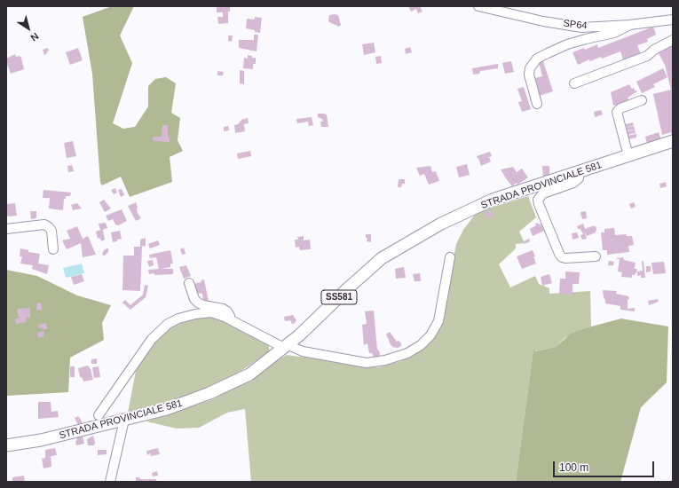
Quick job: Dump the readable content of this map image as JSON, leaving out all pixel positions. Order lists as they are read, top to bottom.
{
  "streets": {
    "main road": ["STRADA PROVINCIALE 581", "SS581"],
    "street": ["SP64"]
  },
  "scale_bar": "100 m",
  "north": "bottom right"
}
